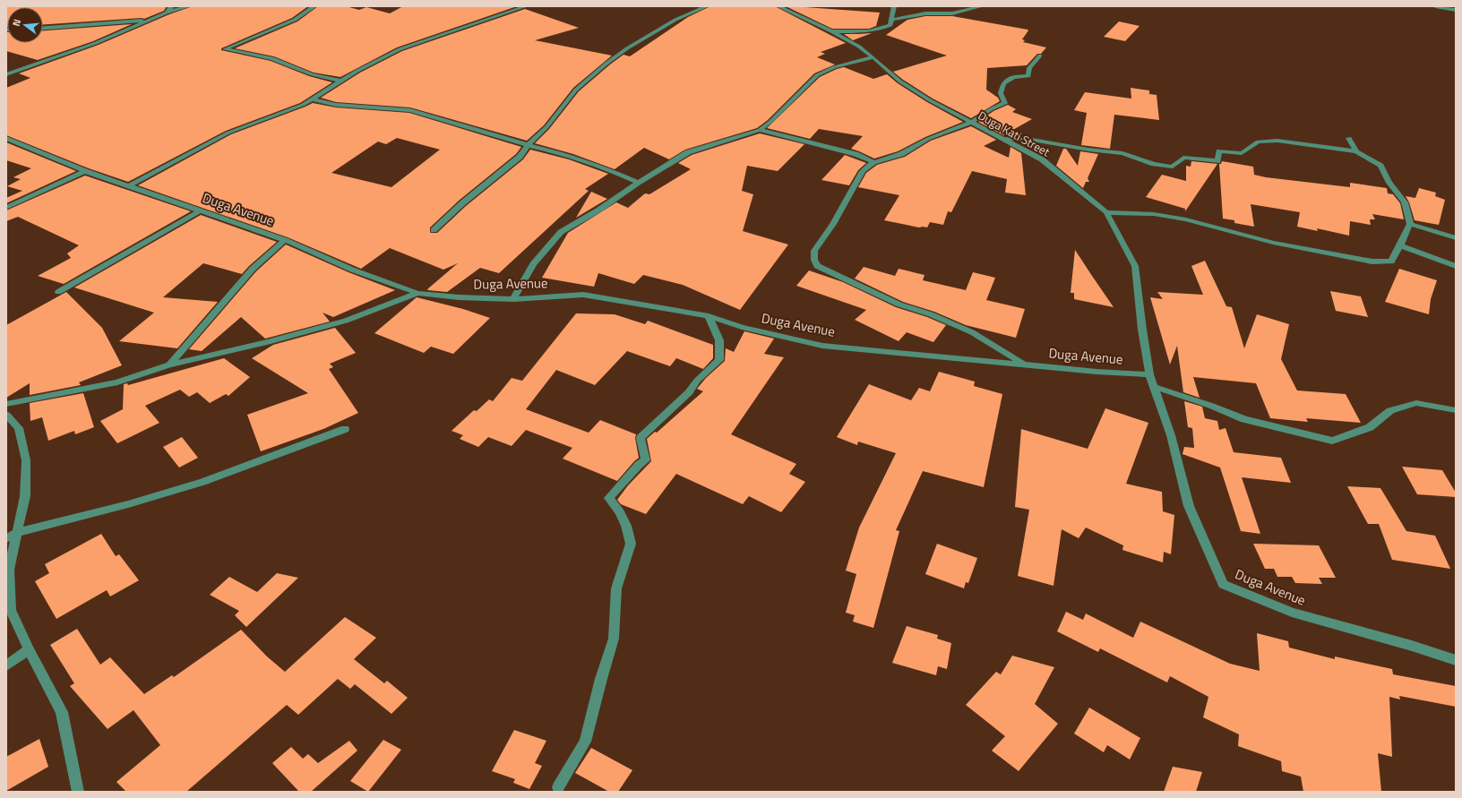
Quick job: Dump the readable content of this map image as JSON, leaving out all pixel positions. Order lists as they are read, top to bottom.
{
  "streets": {
    "street": ["Duga Kati Street", "Duga Avenue"]
  },
  "crossings": [
    ["Duga Kati Street", "Duga Avenue"]
  ],
  "north": "left"
}
